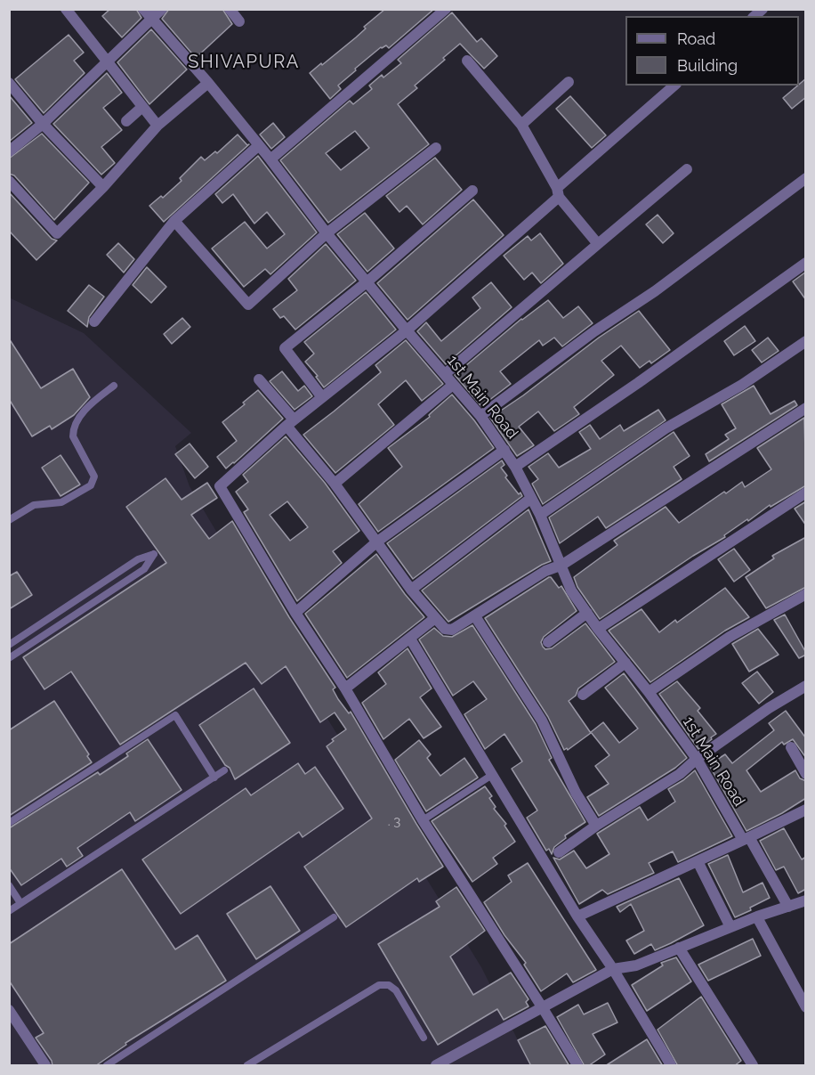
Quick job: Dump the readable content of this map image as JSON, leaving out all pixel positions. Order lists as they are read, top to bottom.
{
  "streets": {
    "street": ["1st Main Road"]
  },
  "districts": ["SHIVAPURA"],
  "house_numbers": [". 3"],
  "legend": ["Road", "Building"]
}
